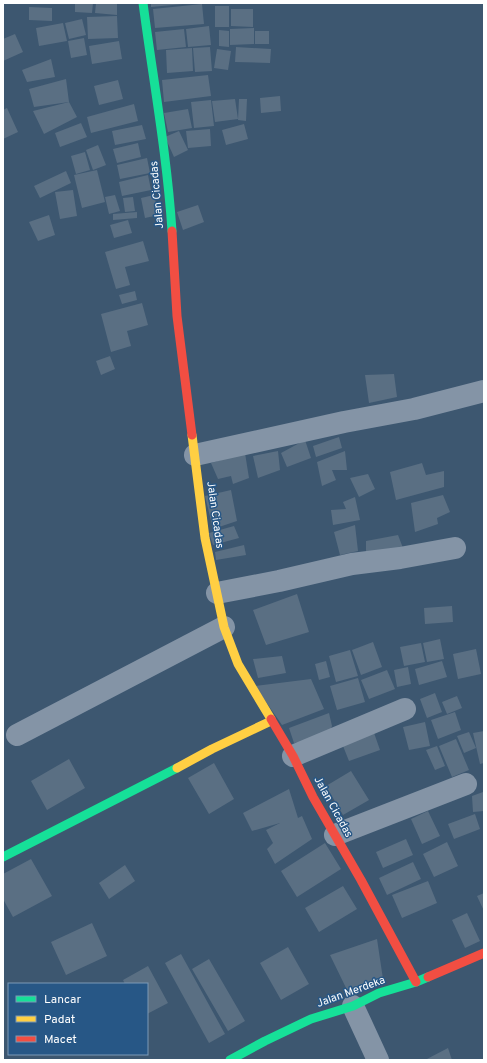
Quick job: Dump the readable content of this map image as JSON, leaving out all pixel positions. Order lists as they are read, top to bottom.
{
  "streets": {
    "street": ["Jalan Cicadas", "Jalan Merdeka"]
  },
  "crossings": [
    ["Jalan Cicadas", "Jalan Merdeka"]
  ],
  "legend": ["Lancar", "Padat", "Macet"]
}
